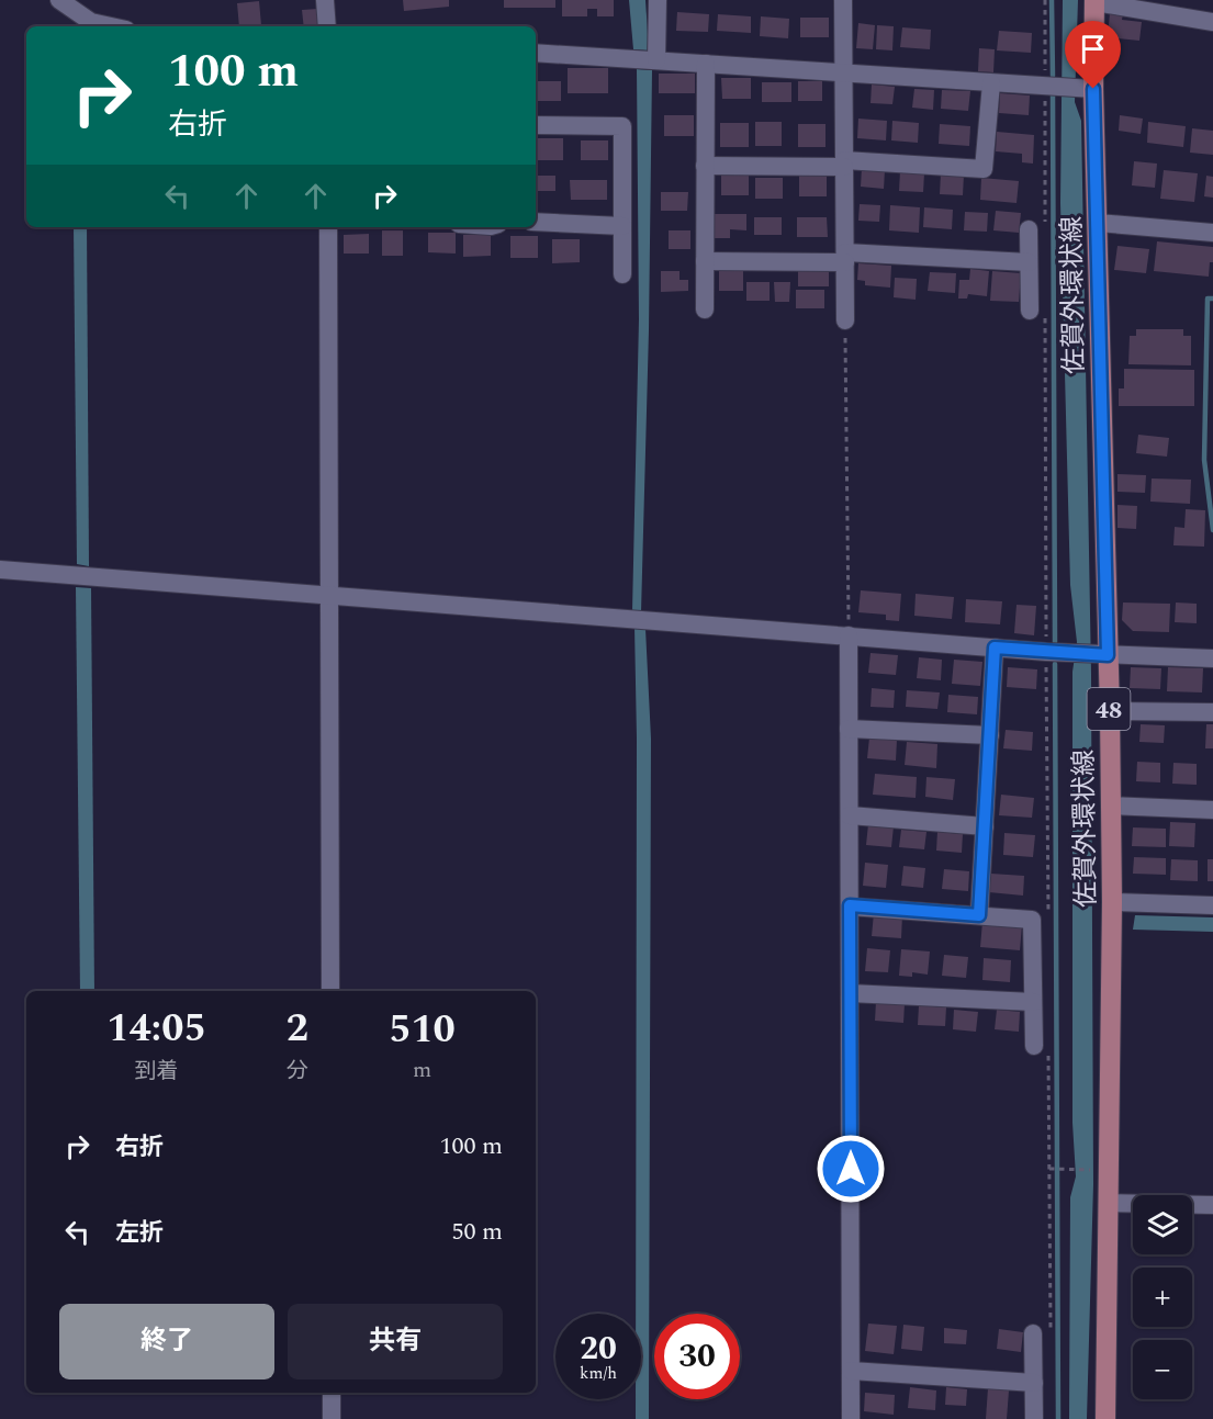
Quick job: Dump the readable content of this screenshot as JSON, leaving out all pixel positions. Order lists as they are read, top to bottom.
{
  "streets": {
    "main road": ["佐賀外環状線", "48"]
  },
  "page": {
    "turn": ["100 m", "右折"],
    "eta": [
      "14:05",
      "到着",
      "2",
      "分",
      "510",
      "m"
    ],
    "list": [
      {
        "name": "右折",
        "value": "100 m"
      },
      {
        "name": "左折",
        "value": "50 m"
      }
    ],
    "map_buttons": ["+", "−"],
    "buttons": ["終了", "共有"],
    "speed": "20 km/h",
    "limit": "30"
  }
}
